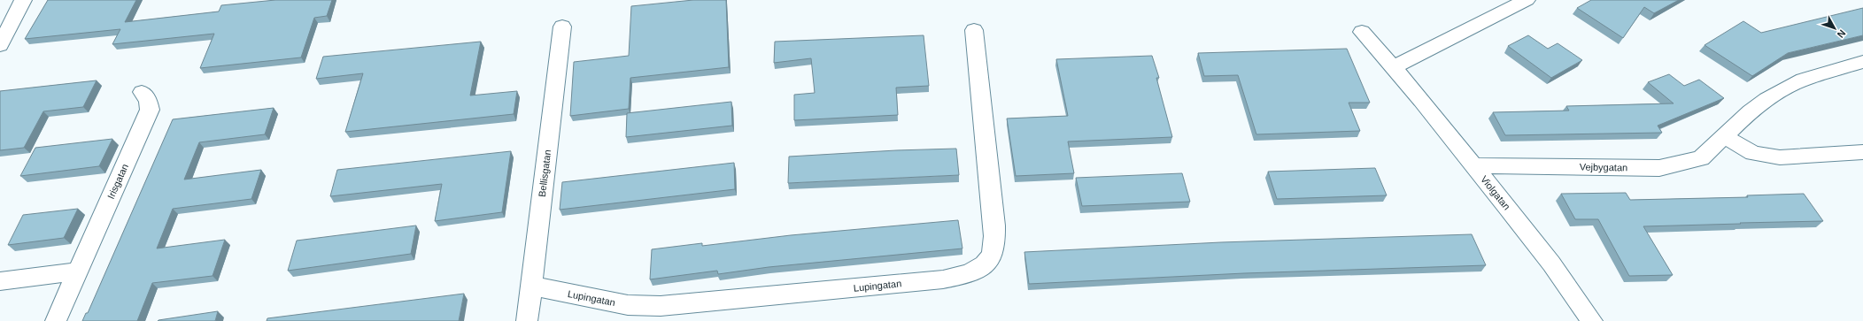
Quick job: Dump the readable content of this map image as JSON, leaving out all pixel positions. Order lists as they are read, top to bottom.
{
  "streets": {
    "street": [
      "Vejbygatan",
      "Bellisgatan",
      "Irisgatan",
      "Violgatan",
      "Lupingatan"
    ]
  },
  "crossings": [
    ["Vejbygatan", "Violgatan"],
    ["Bellisgatan", "Lupingatan"]
  ],
  "north": "bottom right"
}
